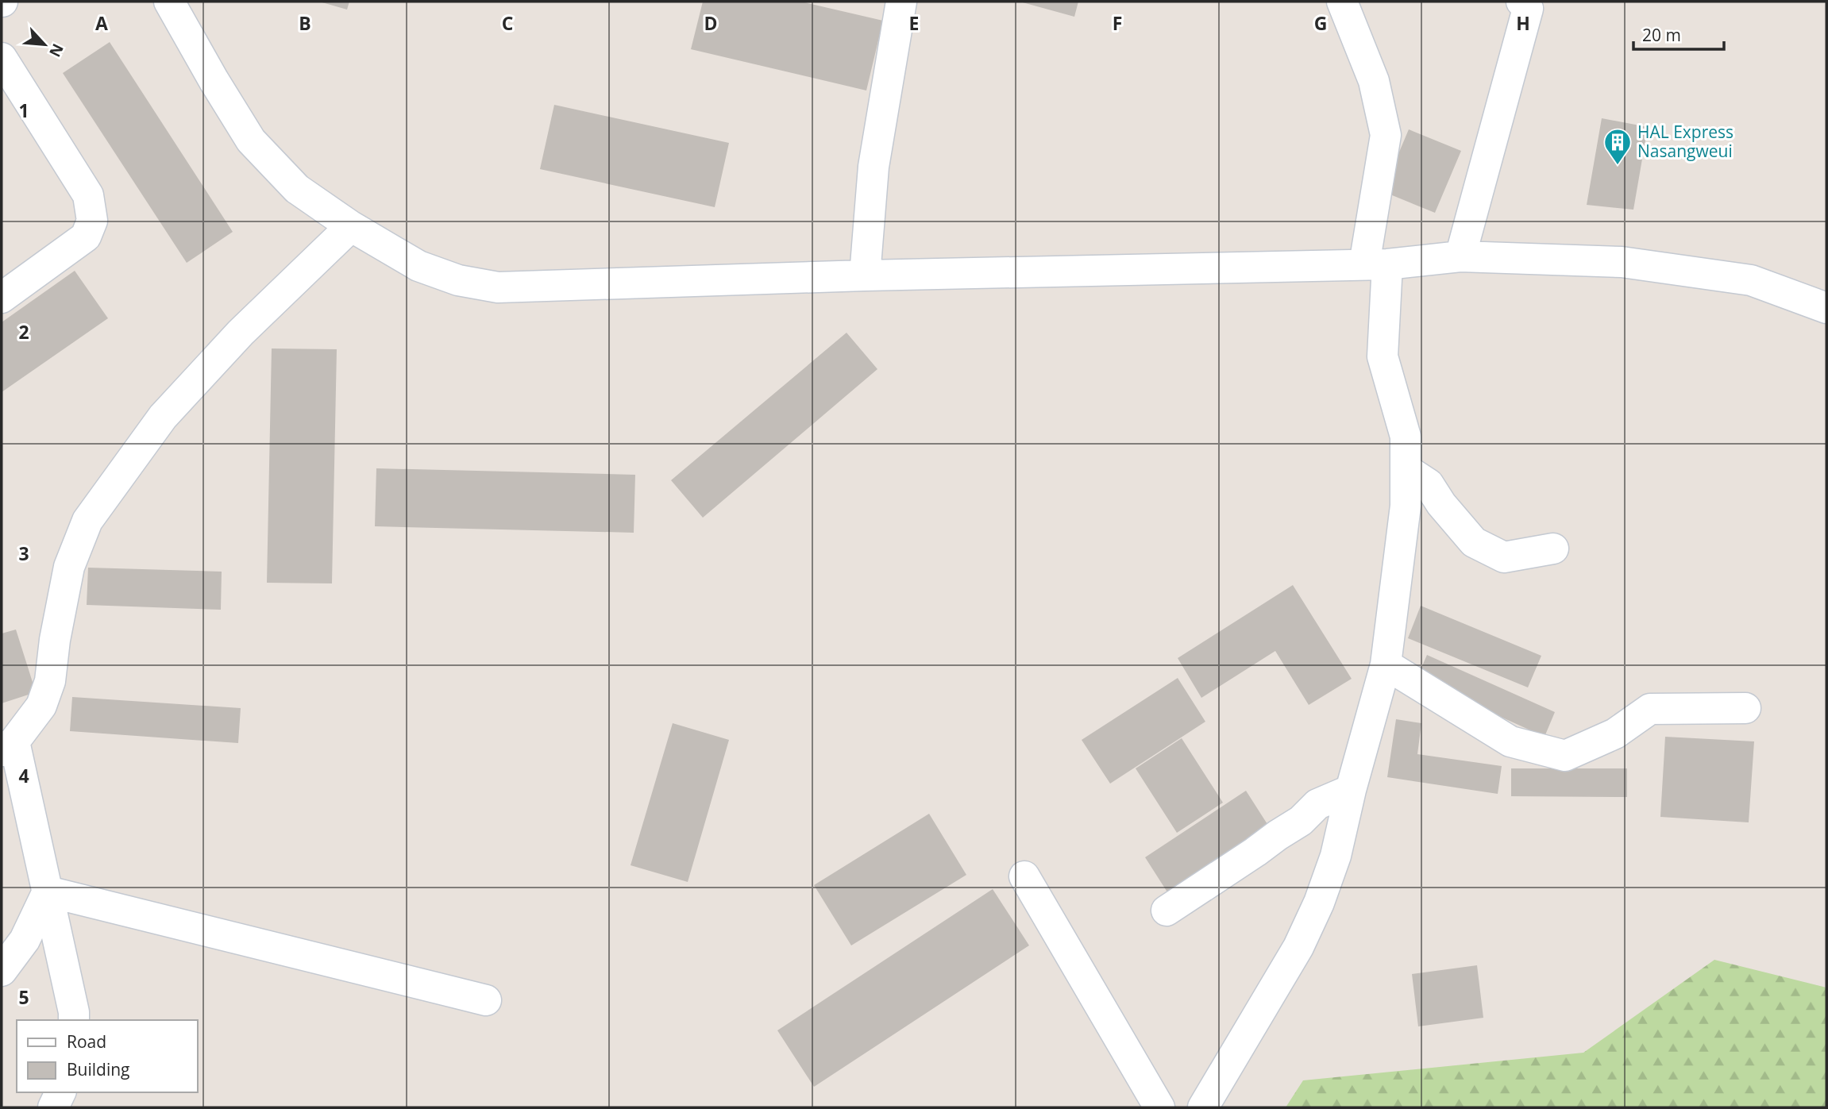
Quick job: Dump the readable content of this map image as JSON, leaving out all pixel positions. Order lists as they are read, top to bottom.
{
  "places": {
    "building": ["HAL Express Nasangweui"]
  },
  "legend": ["Road", "Building"],
  "scale_bar": "20 m",
  "north": "bottom right",
  "grid": {
    "columns": [
      "A",
      "B",
      "C",
      "D",
      "E",
      "F",
      "G",
      "H"
    ],
    "rows": [
      "1",
      "2",
      "3",
      "4",
      "5"
    ]
  }
}
